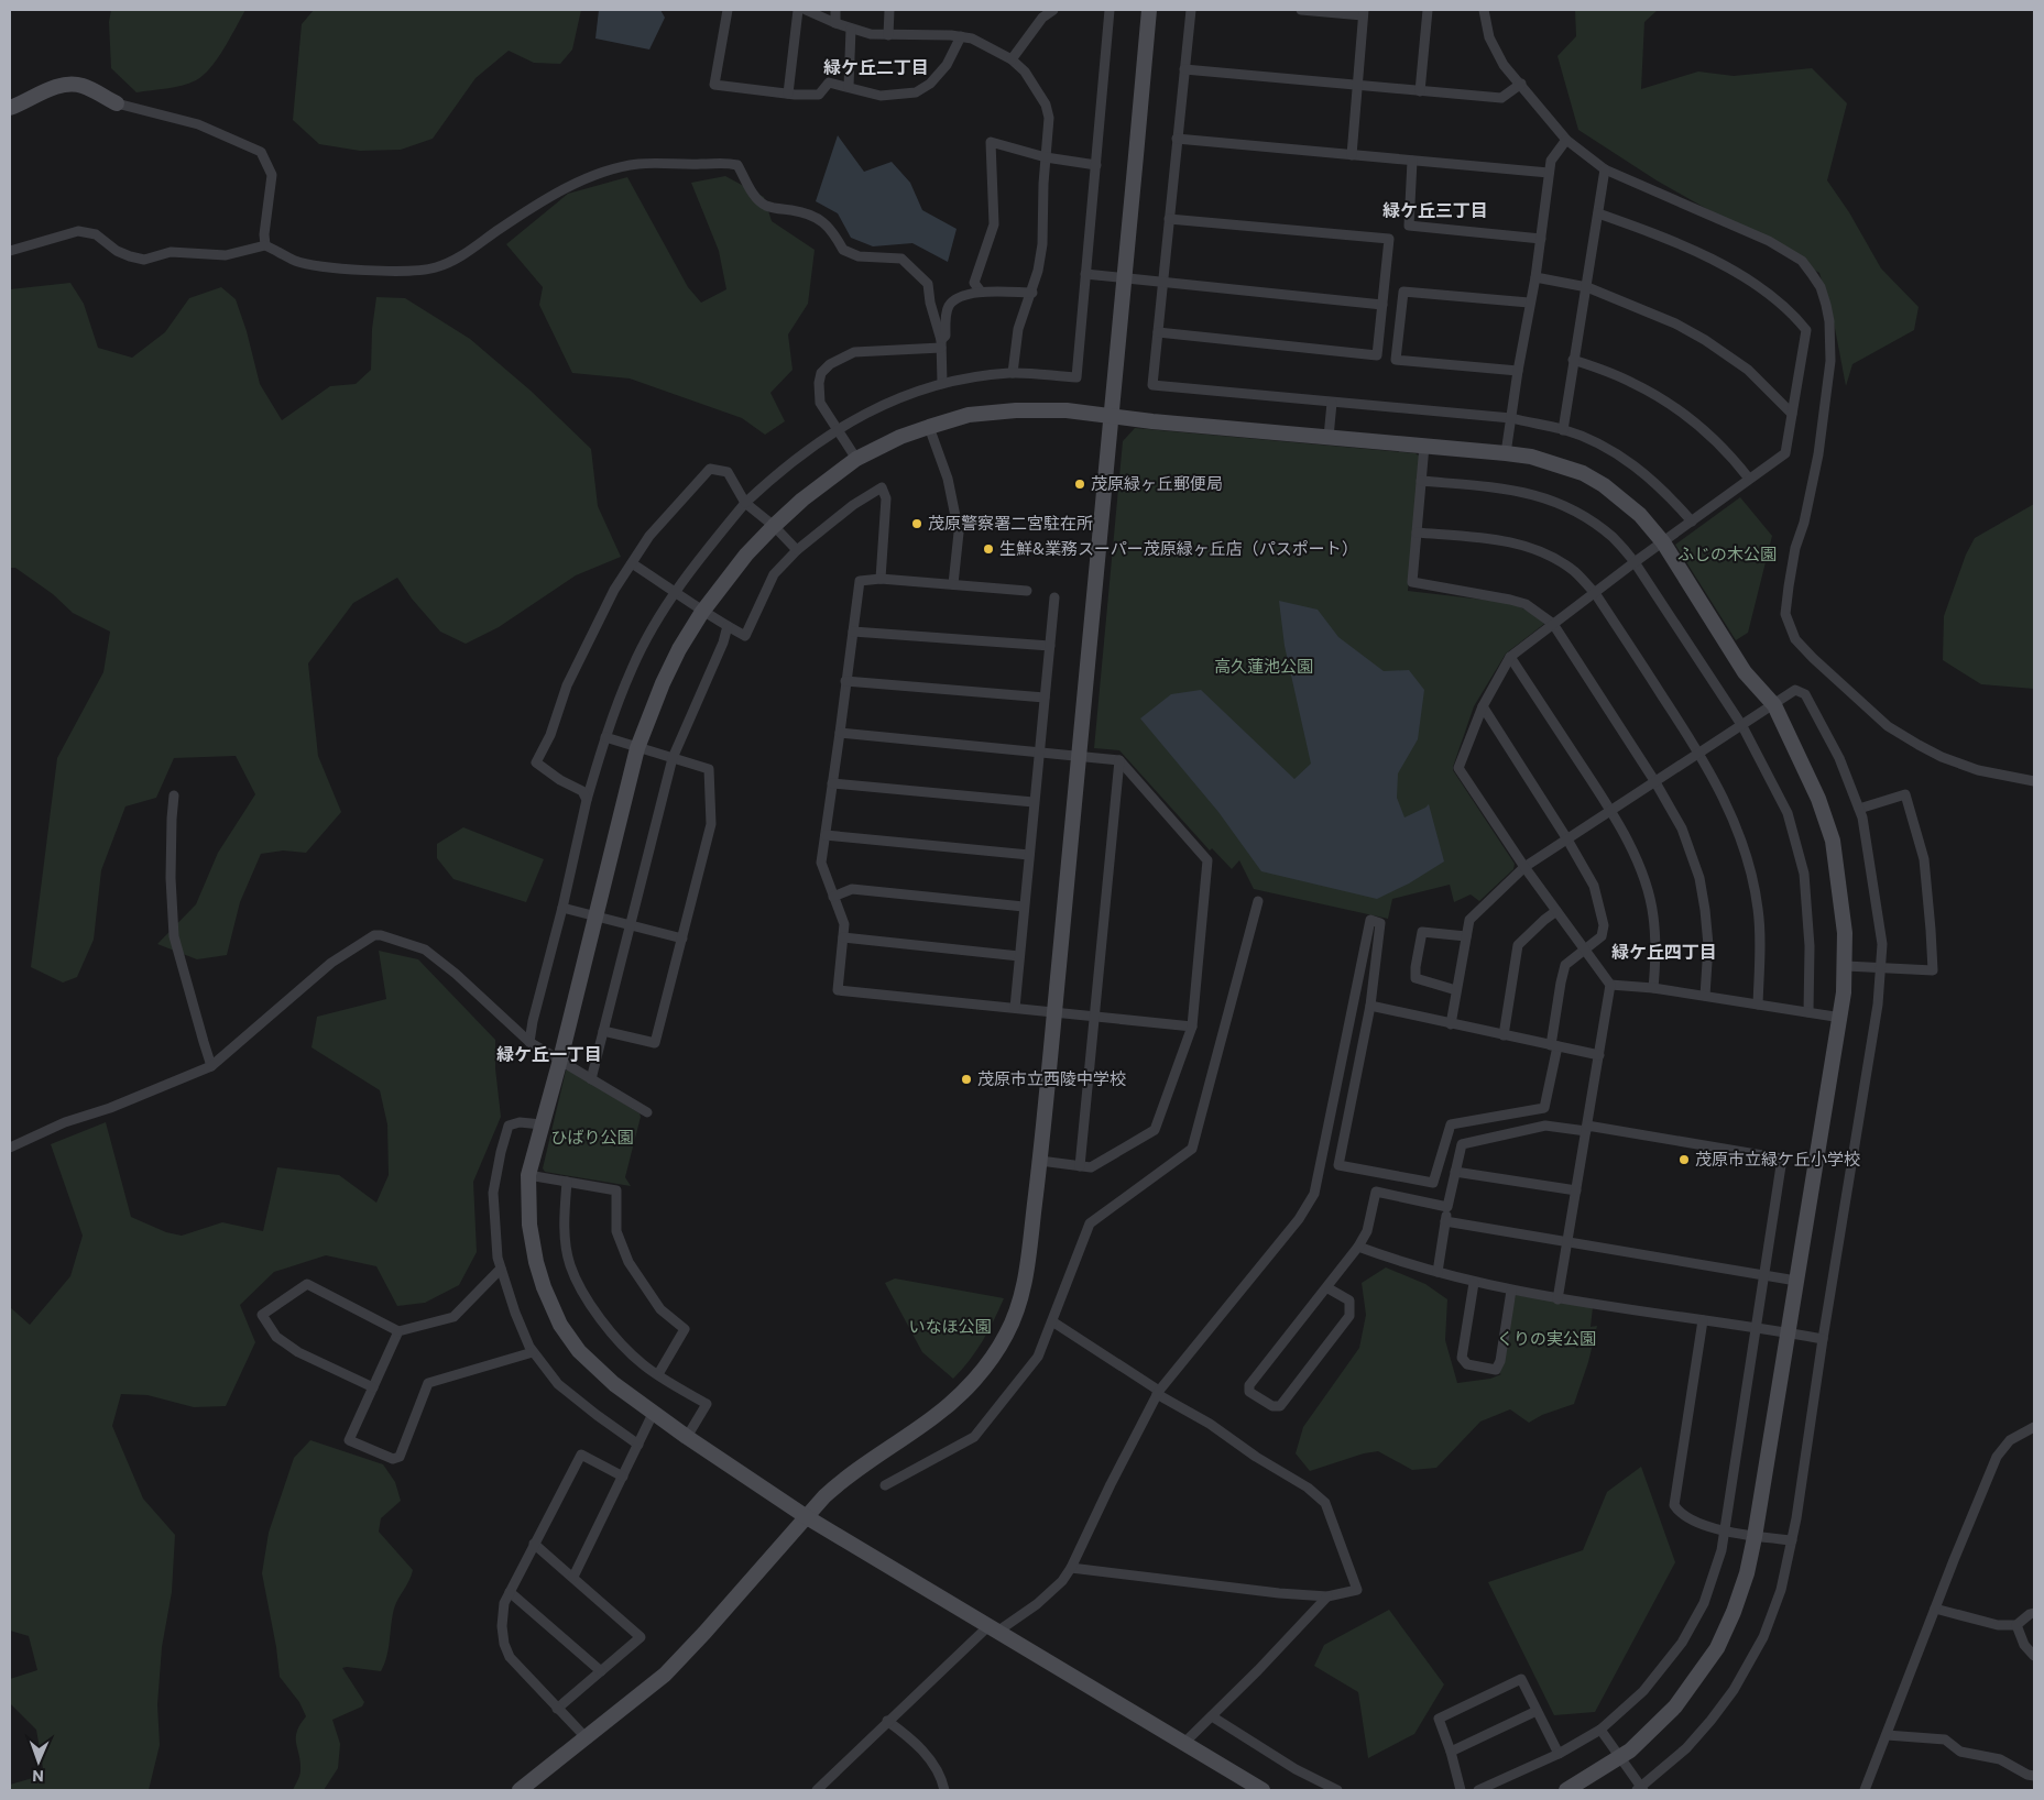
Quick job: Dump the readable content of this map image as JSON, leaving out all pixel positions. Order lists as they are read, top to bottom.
{
  "districts": [
    "緑ケ丘二丁目",
    "緑ケ丘三丁目",
    "緑ケ丘四丁目",
    "緑ケ丘一丁目"
  ],
  "parks": [
    "ふじの木公園",
    "高久蓮池公園",
    "ひばり公園",
    "いなほ公園",
    "くりの実公園"
  ],
  "places": [
    "茂原緑ヶ丘郵便局",
    "茂原警察署二宮駐在所",
    "生鮮&業務スーパー茂原緑ヶ丘店（パスポート）",
    "茂原市立西陵中学校",
    "茂原市立緑ケ丘小学校"
  ],
  "north": "bottom"
}
